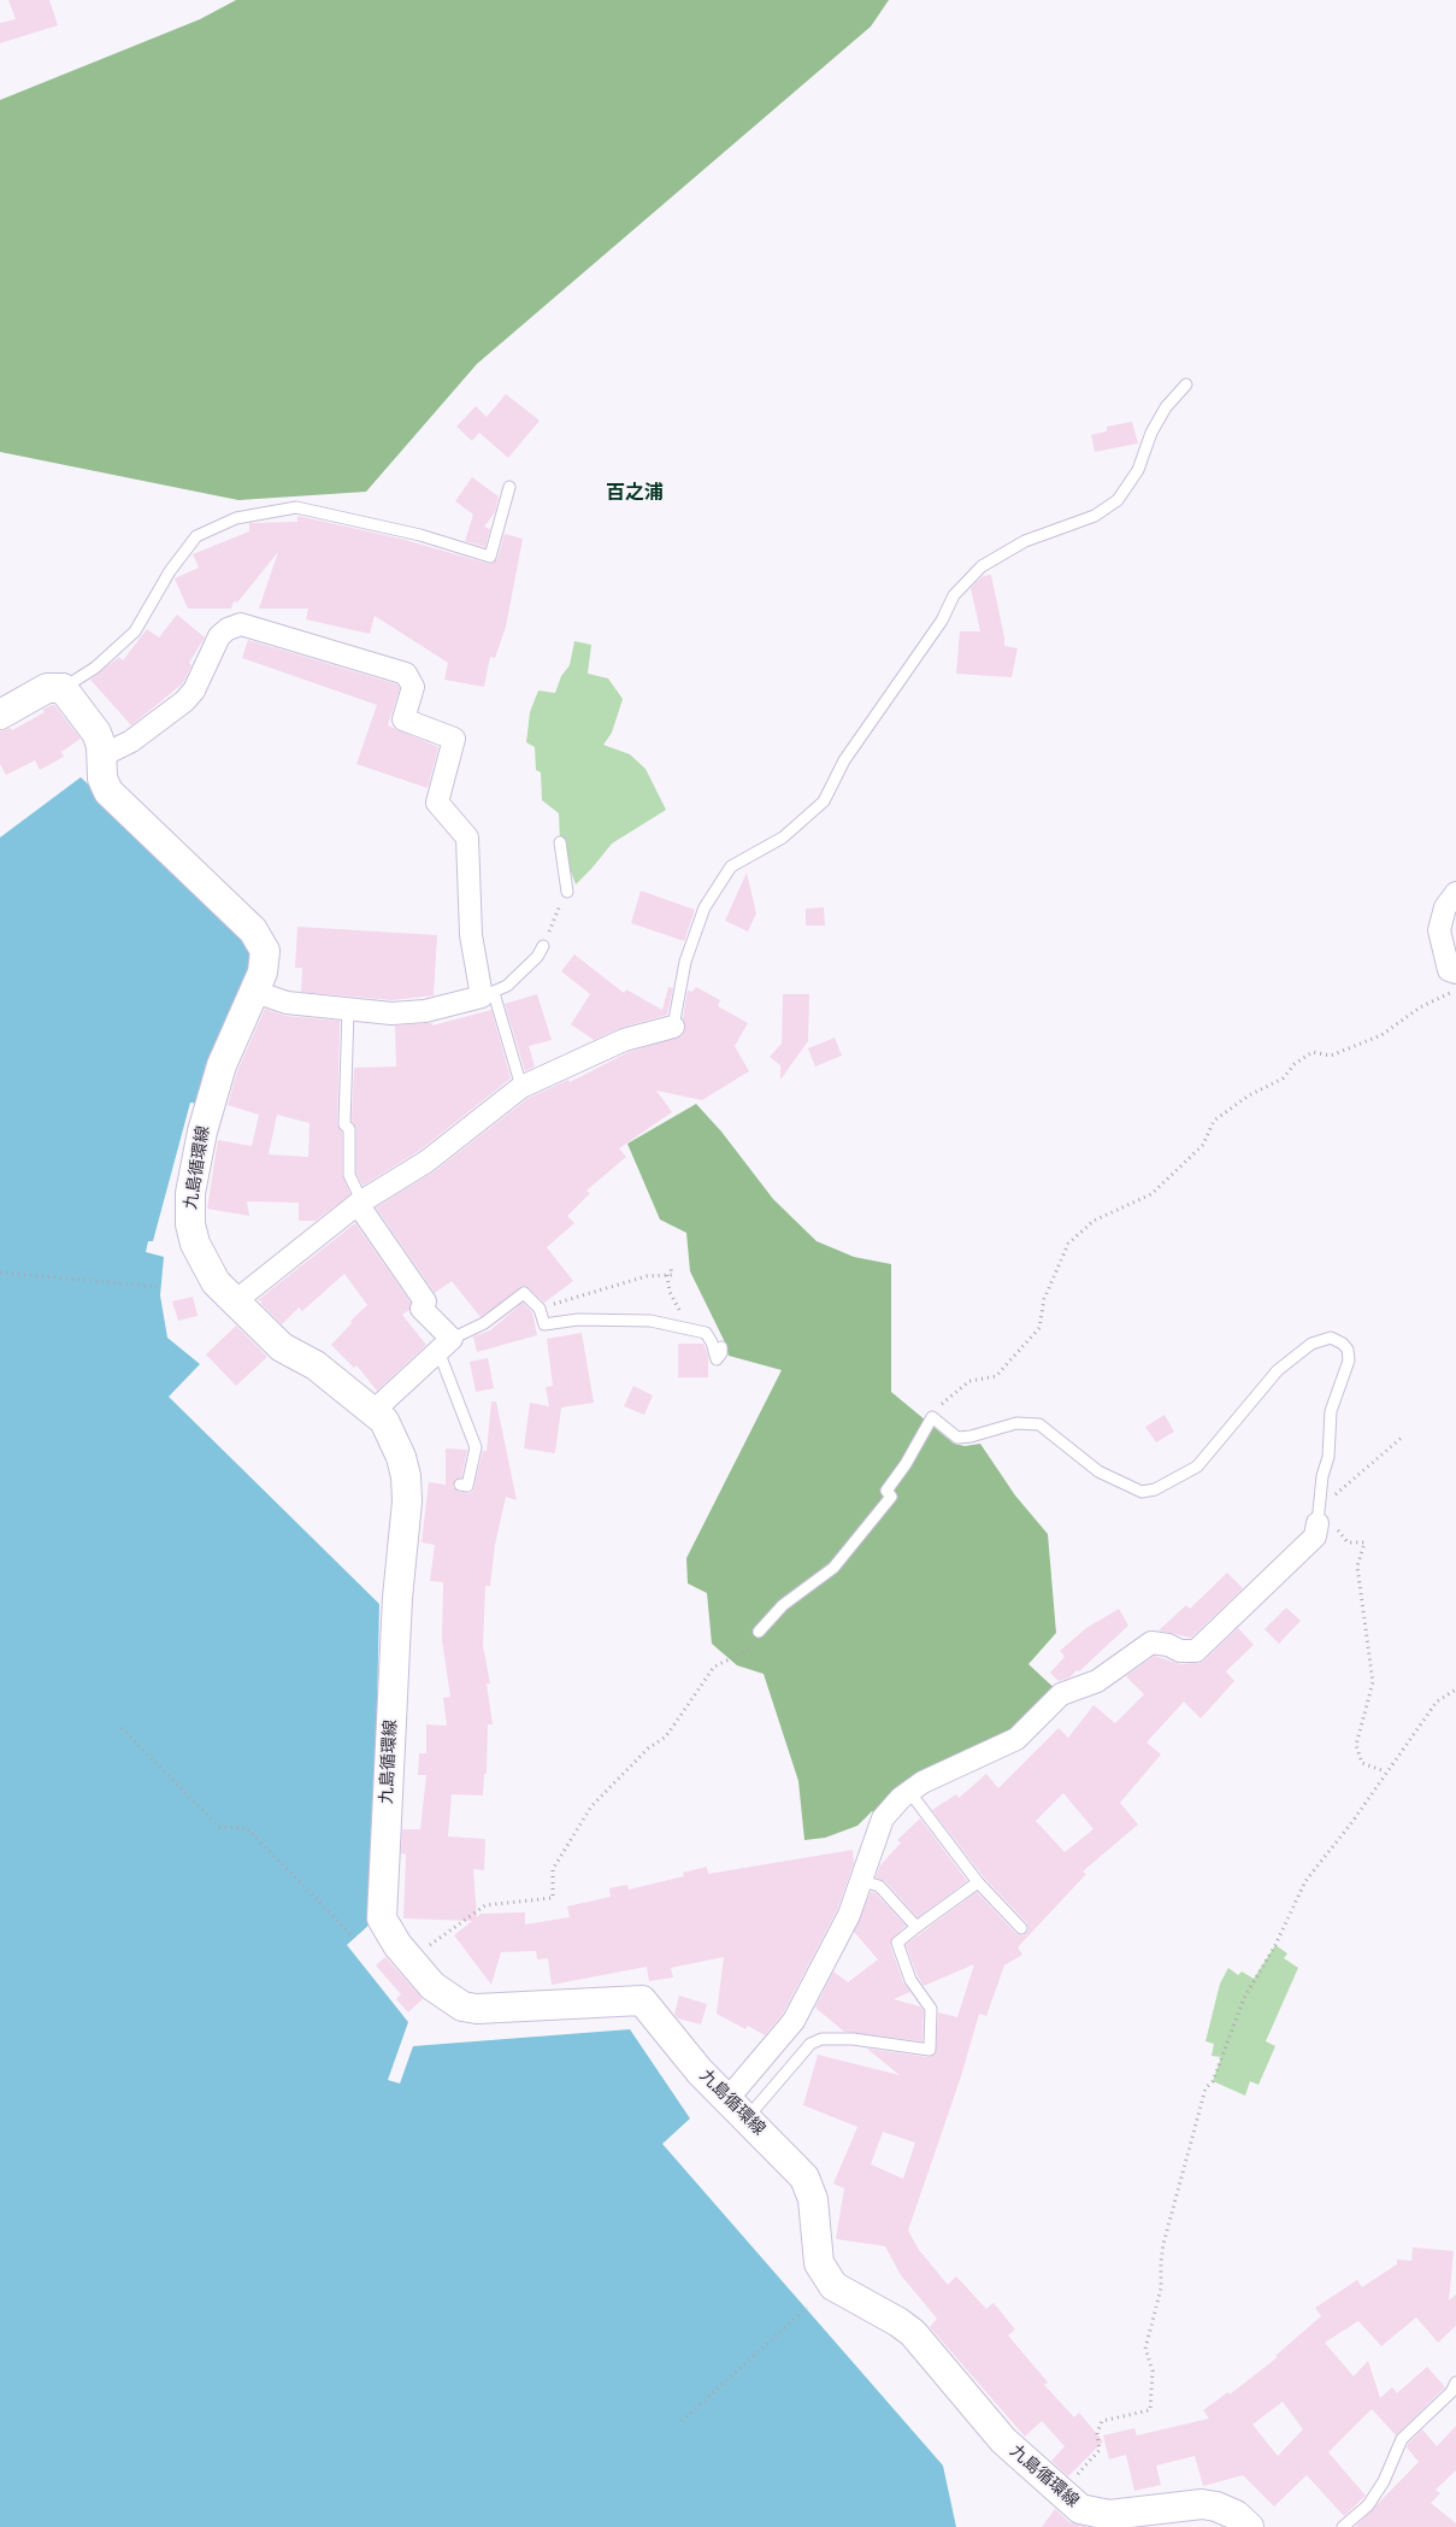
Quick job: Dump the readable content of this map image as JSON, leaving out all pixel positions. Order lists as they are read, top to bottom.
{
  "streets": {
    "main road": ["九島循環線"]
  },
  "districts": ["百之浦"]
}
